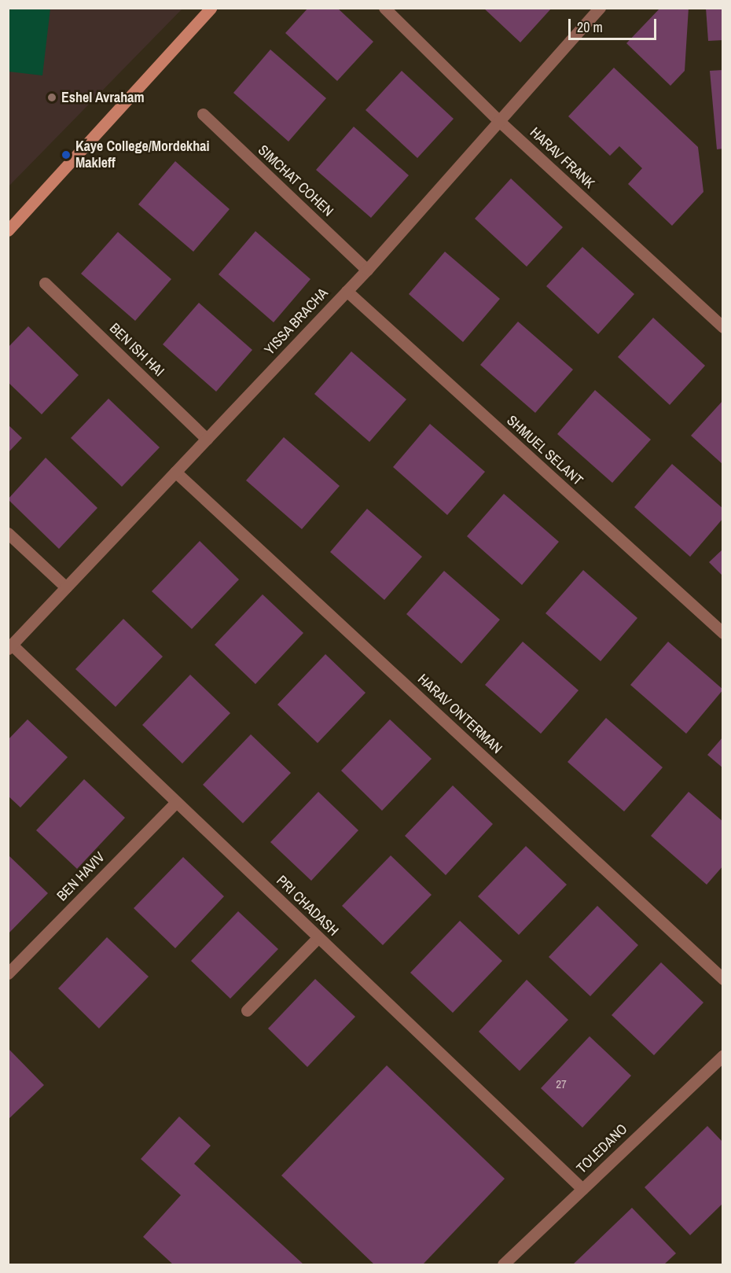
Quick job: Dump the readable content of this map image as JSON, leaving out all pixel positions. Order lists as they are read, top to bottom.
{
  "streets": {
    "street": [
      "HARAV FRANK",
      "SIMCHAT COHEN",
      "YISSA BRACHA",
      "BEN ISH HAI",
      "SHMUEL SELANT",
      "HARAV ONTERMAN",
      "BEN HAVIV",
      "PRI CHADASH",
      "TOLEDANO"
    ]
  },
  "crossings": [
    ["HARAV FRANK", "YISSA BRACHA"],
    ["SIMCHAT COHEN", "YISSA BRACHA"],
    ["YISSA BRACHA", "BEN ISH HAI"],
    ["YISSA BRACHA", "SHMUEL SELANT"],
    ["YISSA BRACHA", "HARAV ONTERMAN"],
    ["YISSA BRACHA", "PRI CHADASH"],
    ["BEN HAVIV", "PRI CHADASH"],
    ["PRI CHADASH", "TOLEDANO"]
  ],
  "places": ["Eshel Avraham", "Kaye College/Mordekhai Makleff"],
  "house_numbers": ["27"],
  "scale_bar": "20 m"
}
